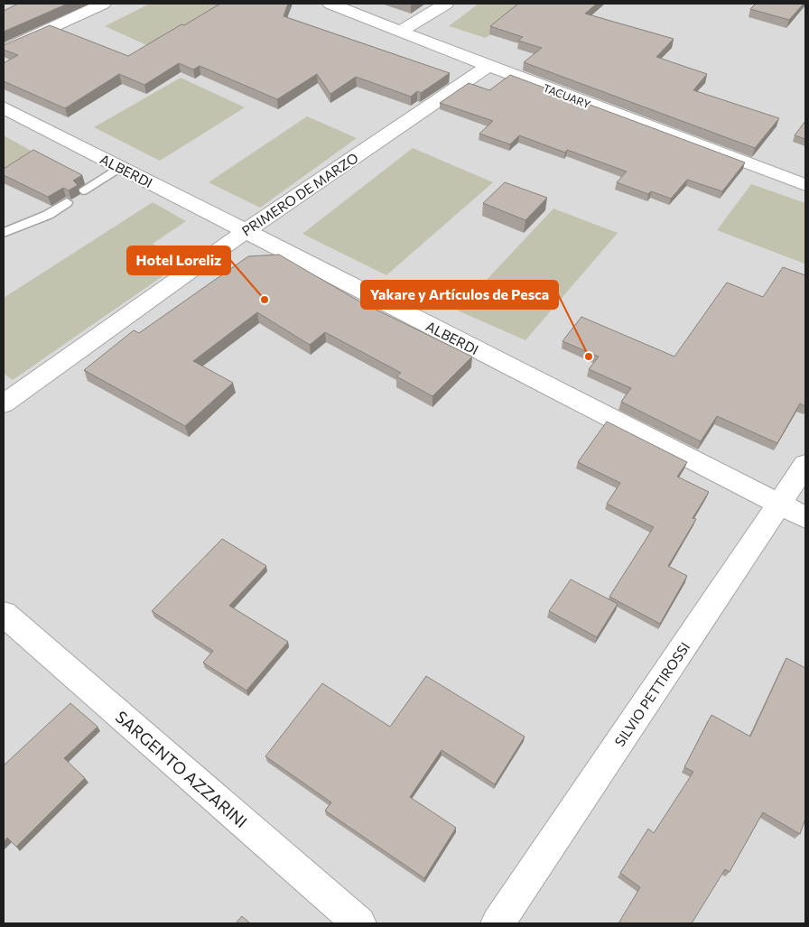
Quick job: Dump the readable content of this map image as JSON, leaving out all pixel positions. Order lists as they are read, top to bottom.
{
  "streets": {
    "street": [
      "TACUARY",
      "ALBERDI",
      "PRIMERO DE MARZO",
      "SILVIO PETTIROSSI",
      "SARGENTO AZZARINI"
    ]
  },
  "crossings": [
    ["TACUARY", "PRIMERO DE MARZO"],
    ["ALBERDI", "PRIMERO DE MARZO"],
    ["ALBERDI", "SILVIO PETTIROSSI"]
  ],
  "places": ["Hotel Loreliz", "Yakare y Artículos de Pesca"]
}
